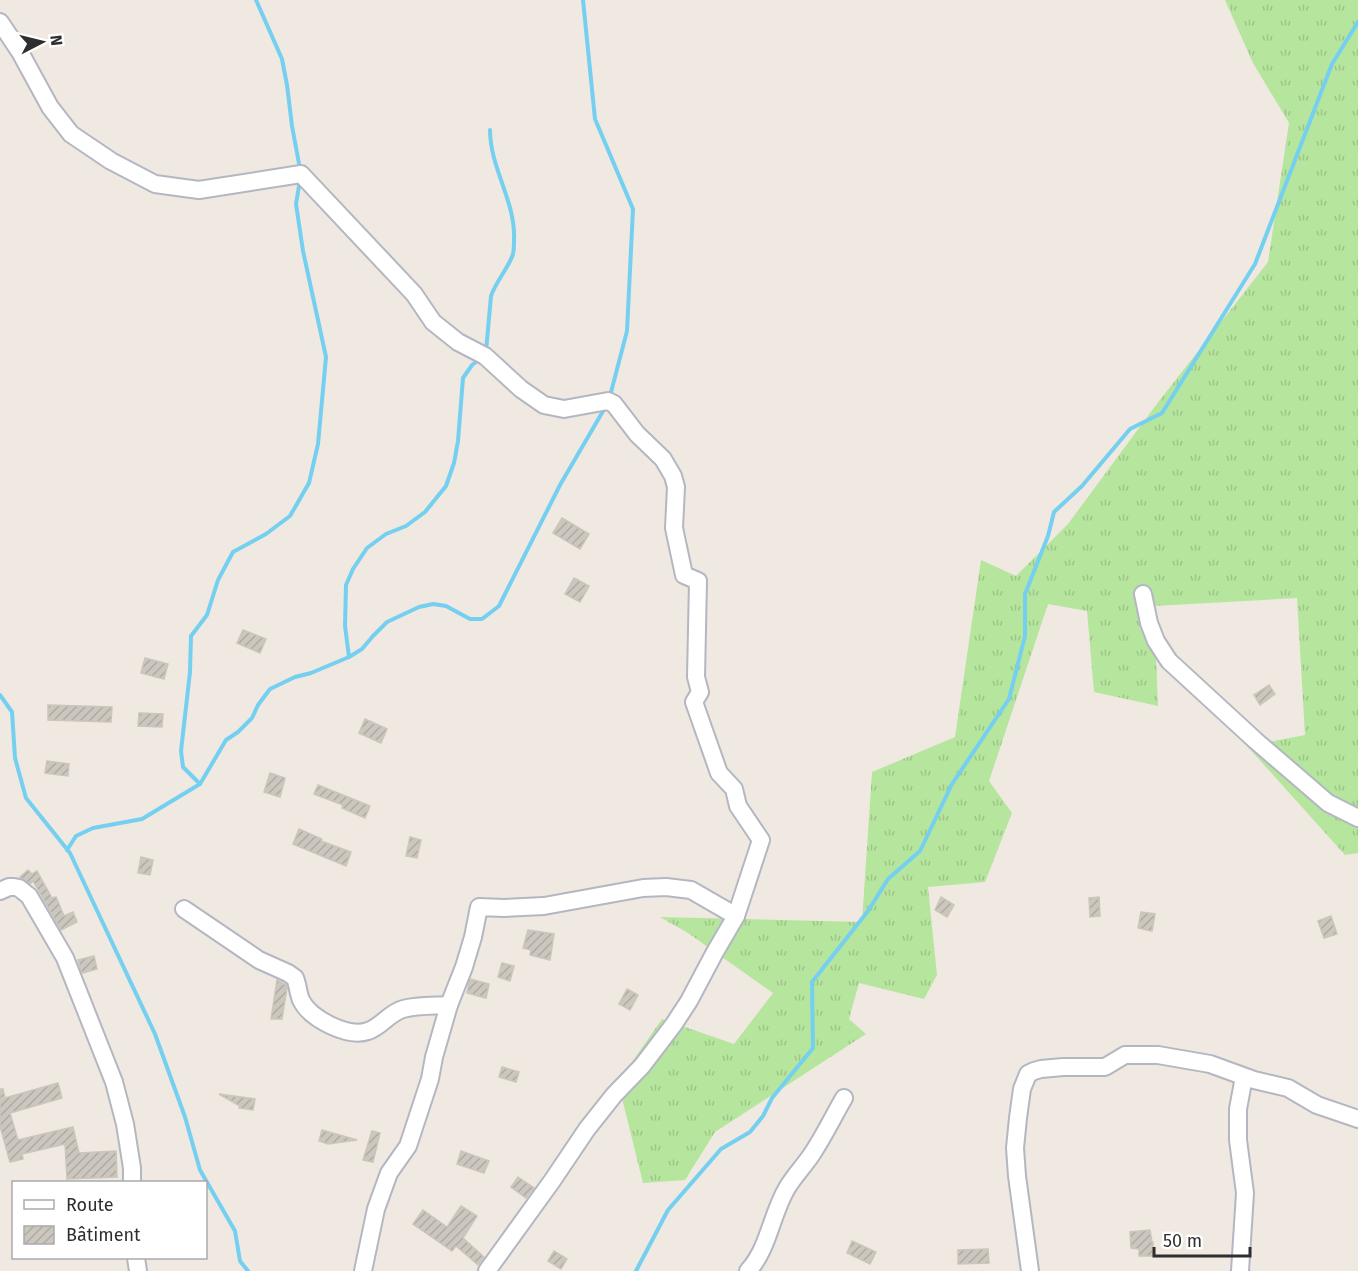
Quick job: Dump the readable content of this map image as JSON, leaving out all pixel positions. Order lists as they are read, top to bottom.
{
  "legend": ["Route", "Bâtiment"],
  "scale_bar": "50 m",
  "north": "right"
}
